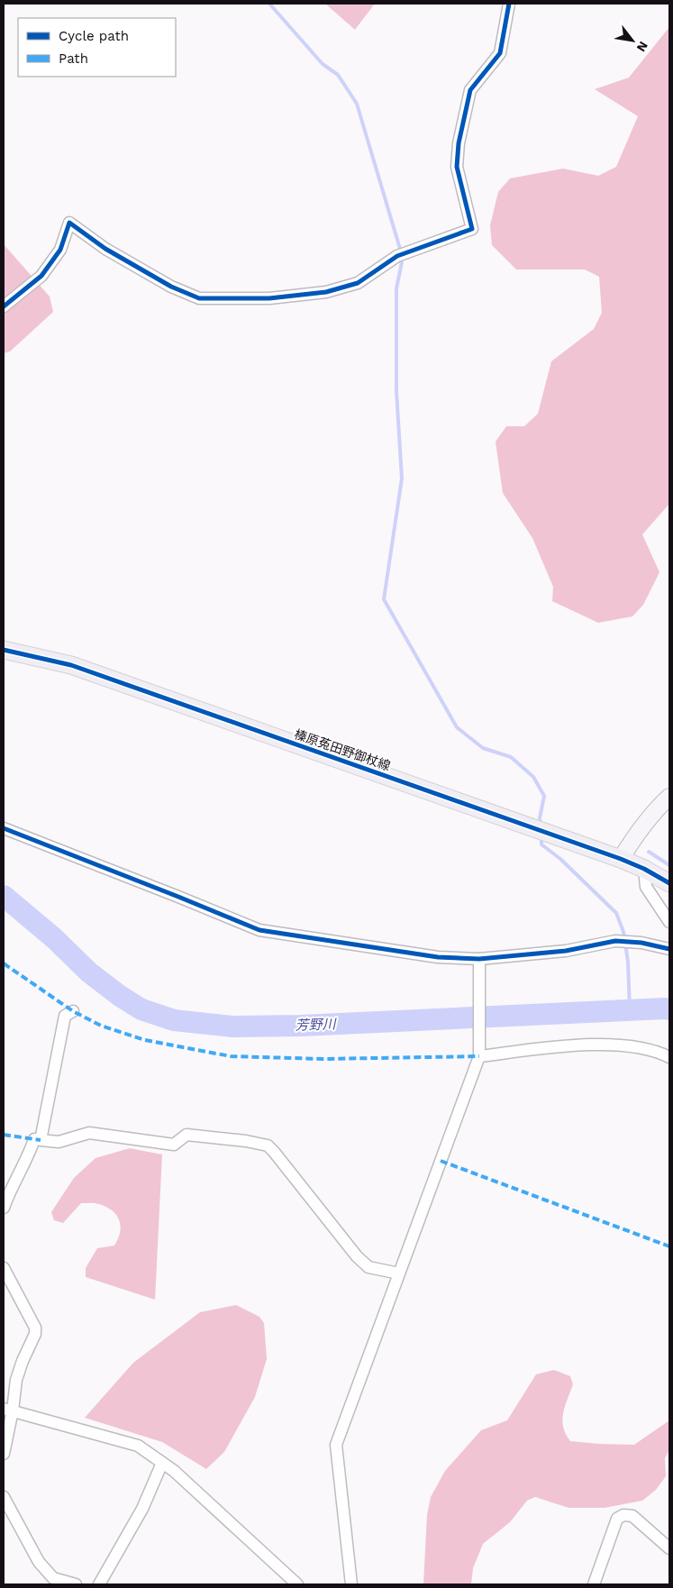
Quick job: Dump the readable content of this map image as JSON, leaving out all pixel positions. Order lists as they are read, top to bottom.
{
  "streets": {
    "main road": ["榛原菟田野御杖線"]
  },
  "water": ["芳野川"],
  "legend": ["Cycle path", "Path"],
  "north": "bottom right"
}
